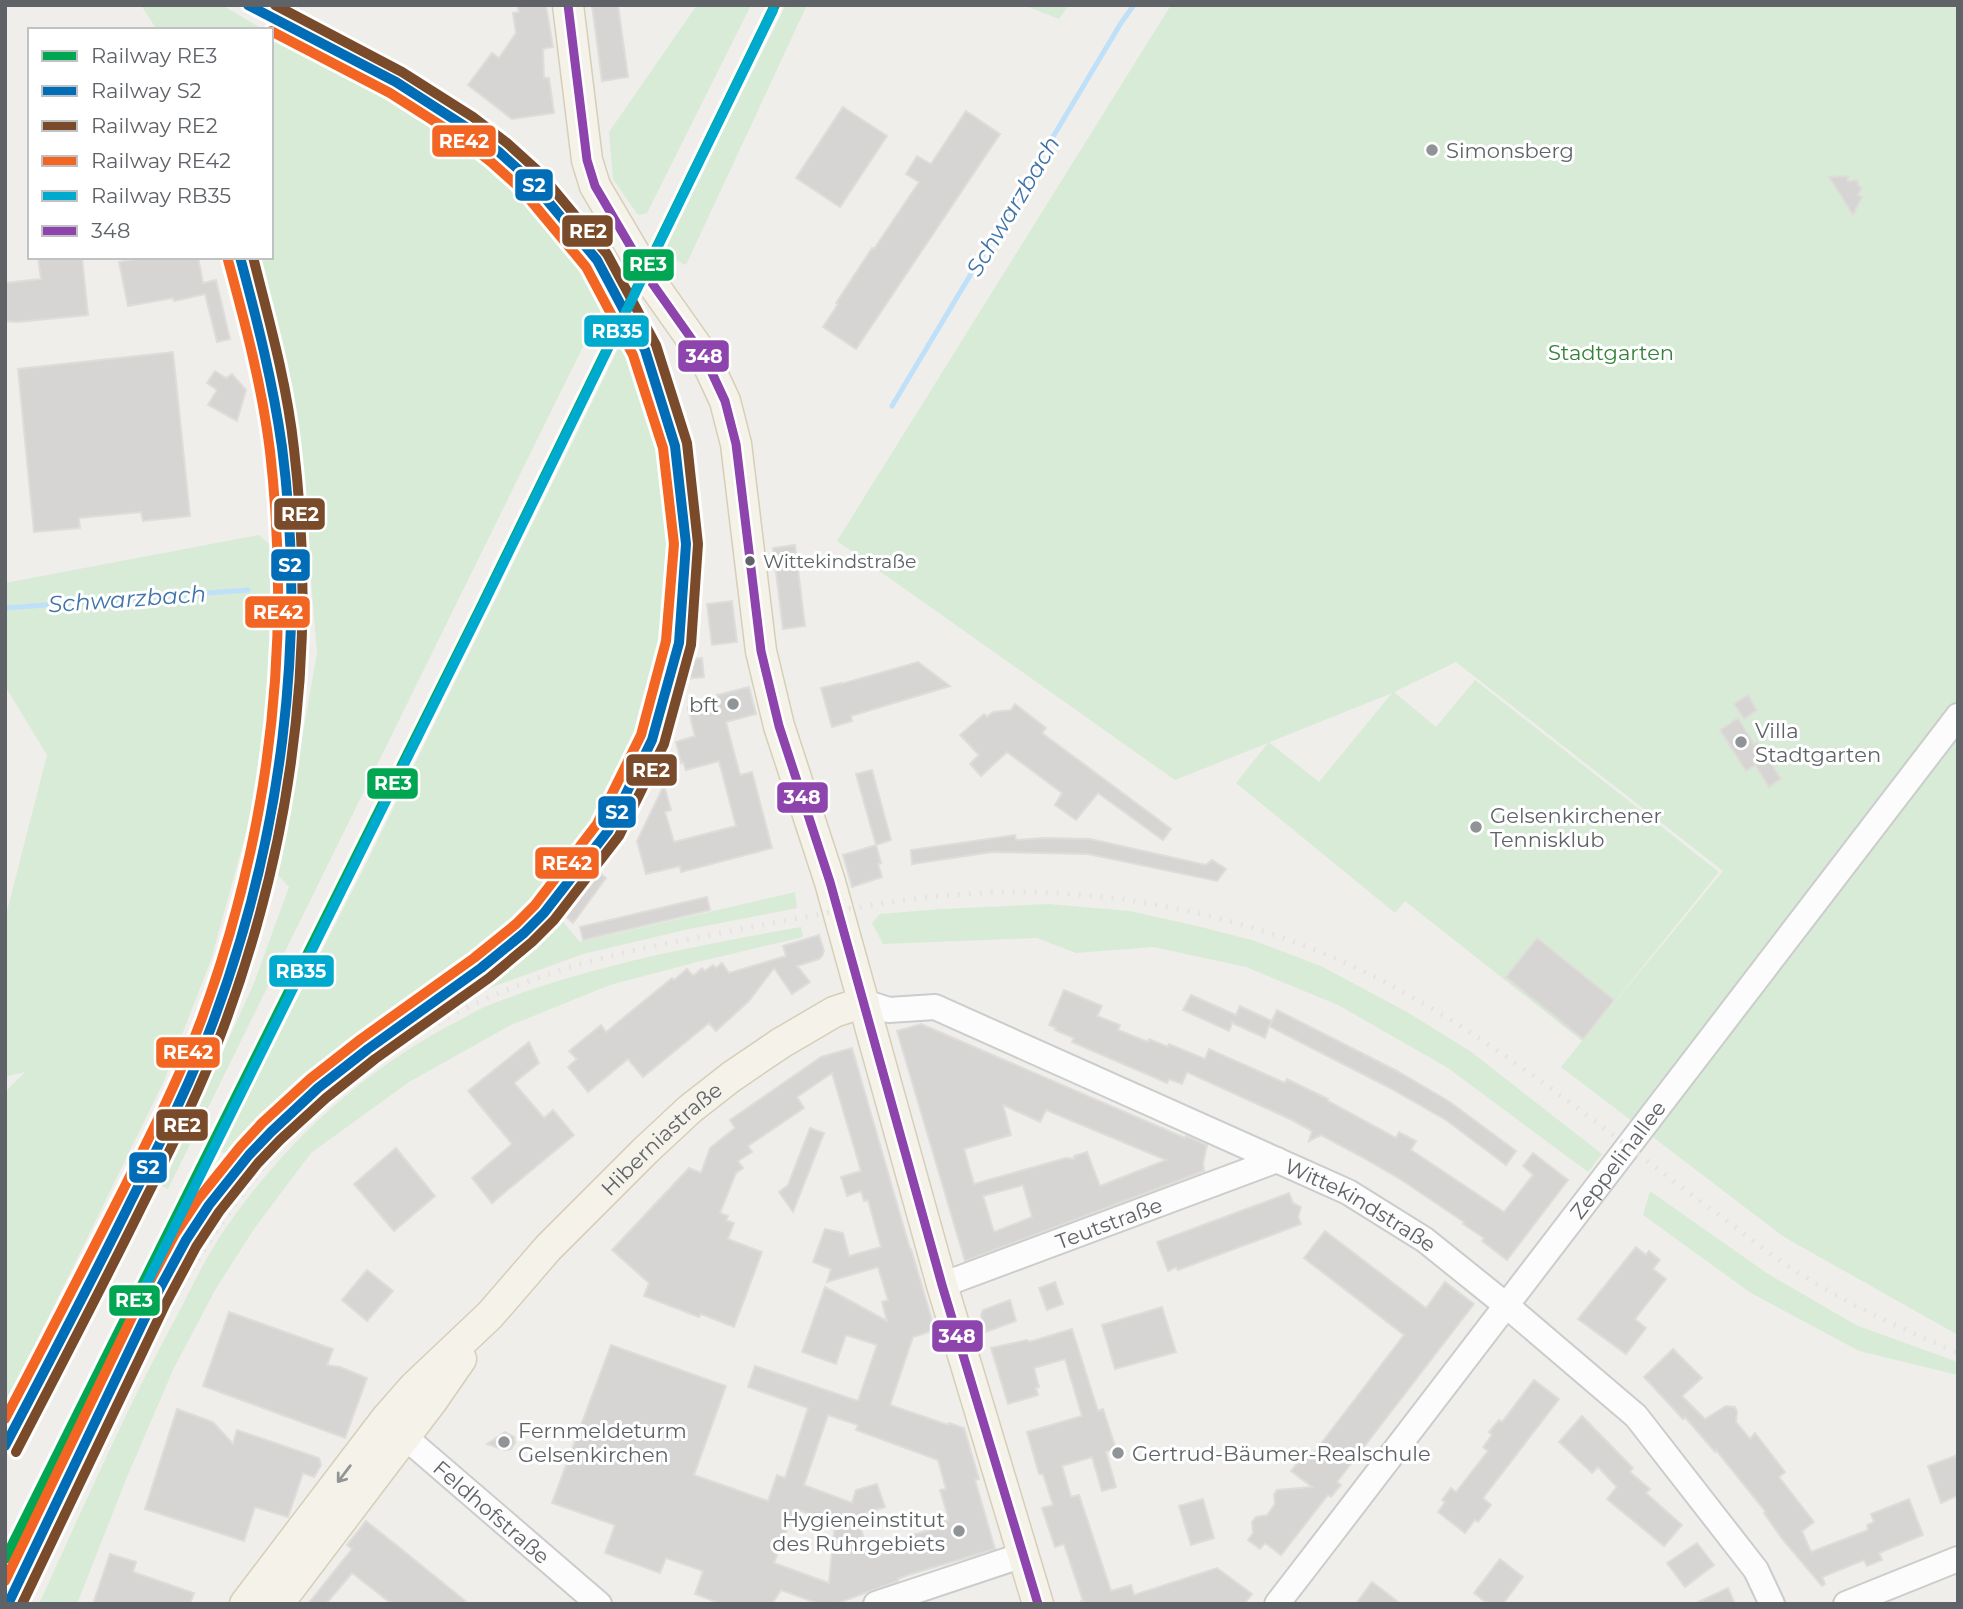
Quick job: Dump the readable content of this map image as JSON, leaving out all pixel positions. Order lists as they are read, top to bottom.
{
  "streets": {
    "main road": ["Hiberniastraße"],
    "street": [
      "Zeppelinallee",
      "Wittekindstraße",
      "Teutstraße",
      "Feldhofstraße"
    ]
  },
  "crossings": [
    ["Hiberniastraße", "Wittekindstraße"],
    ["Hiberniastraße", "Feldhofstraße"],
    ["Zeppelinallee", "Wittekindstraße"],
    ["Wittekindstraße", "Teutstraße"]
  ],
  "water": ["Schwarzbach"],
  "parks": ["Stadtgarten"],
  "places": [
    "Simonsberg",
    "Wittekindstraße",
    "bft",
    "Villa Stadtgarten",
    "Gelsenkirchener Tennisklub",
    "Fernmeldeturm Gelsenkirchen",
    "Gertrud-Bäumer-Realschule",
    "Hygieneinstitut des Ruhrgebiets"
  ],
  "lines": [
    "rail line RE3",
    "rail line S2",
    "rail line RE2",
    "transit line 348",
    "rail line RB35",
    "rail line RE42"
  ],
  "legend": [
    "Railway RE3",
    "Railway S2",
    "Railway RE2",
    "Railway RE42",
    "Railway RB35",
    "348"
  ]
}
